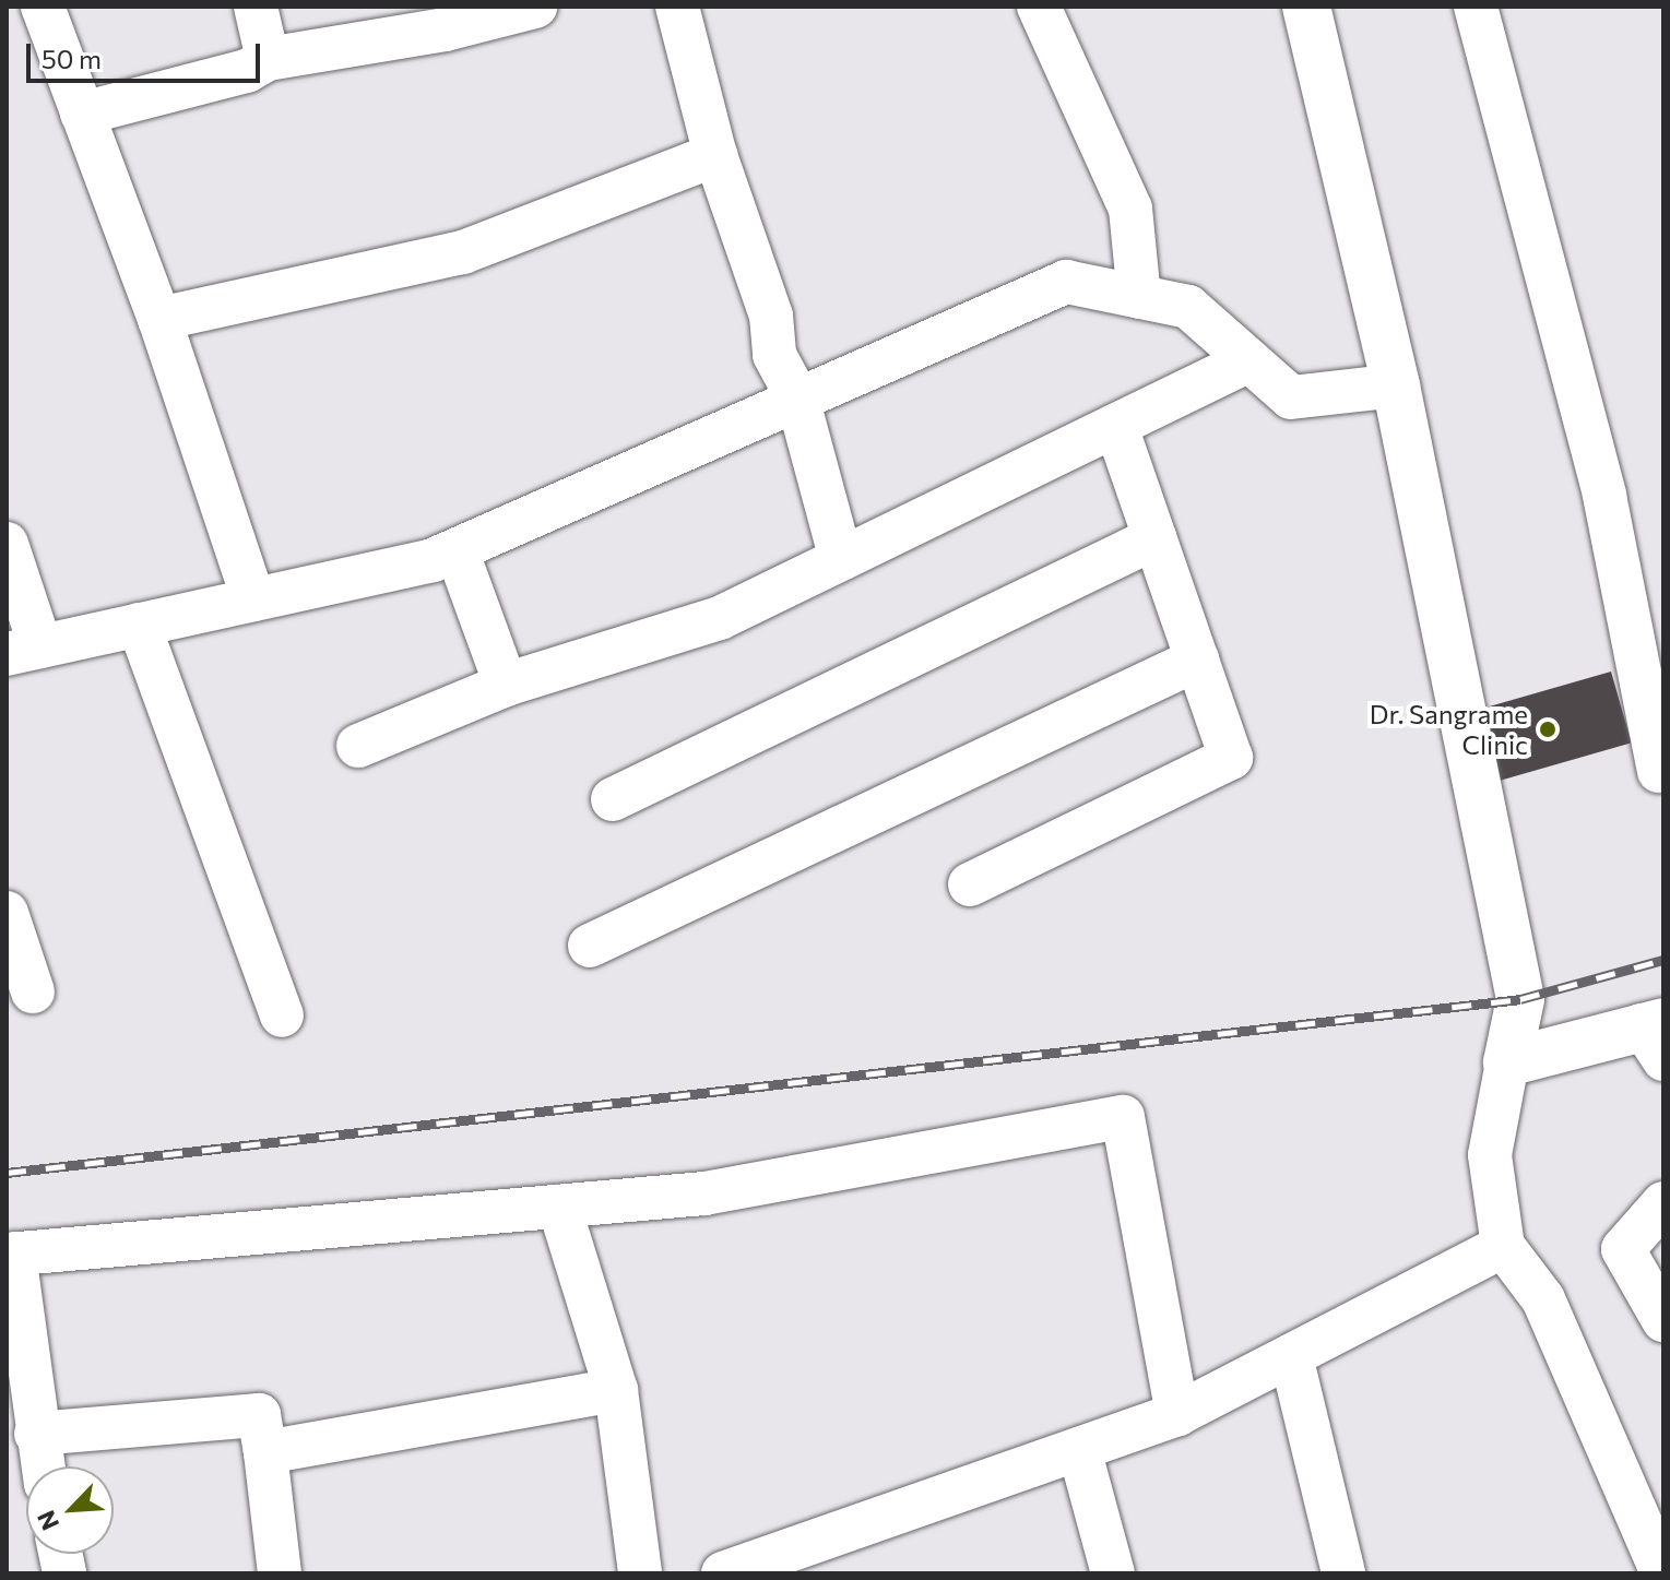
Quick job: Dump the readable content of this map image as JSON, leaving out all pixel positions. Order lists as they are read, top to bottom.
{
  "places": ["Dr. Sangrame Clinic"],
  "scale_bar": "50 m",
  "north": "bottom left"
}
